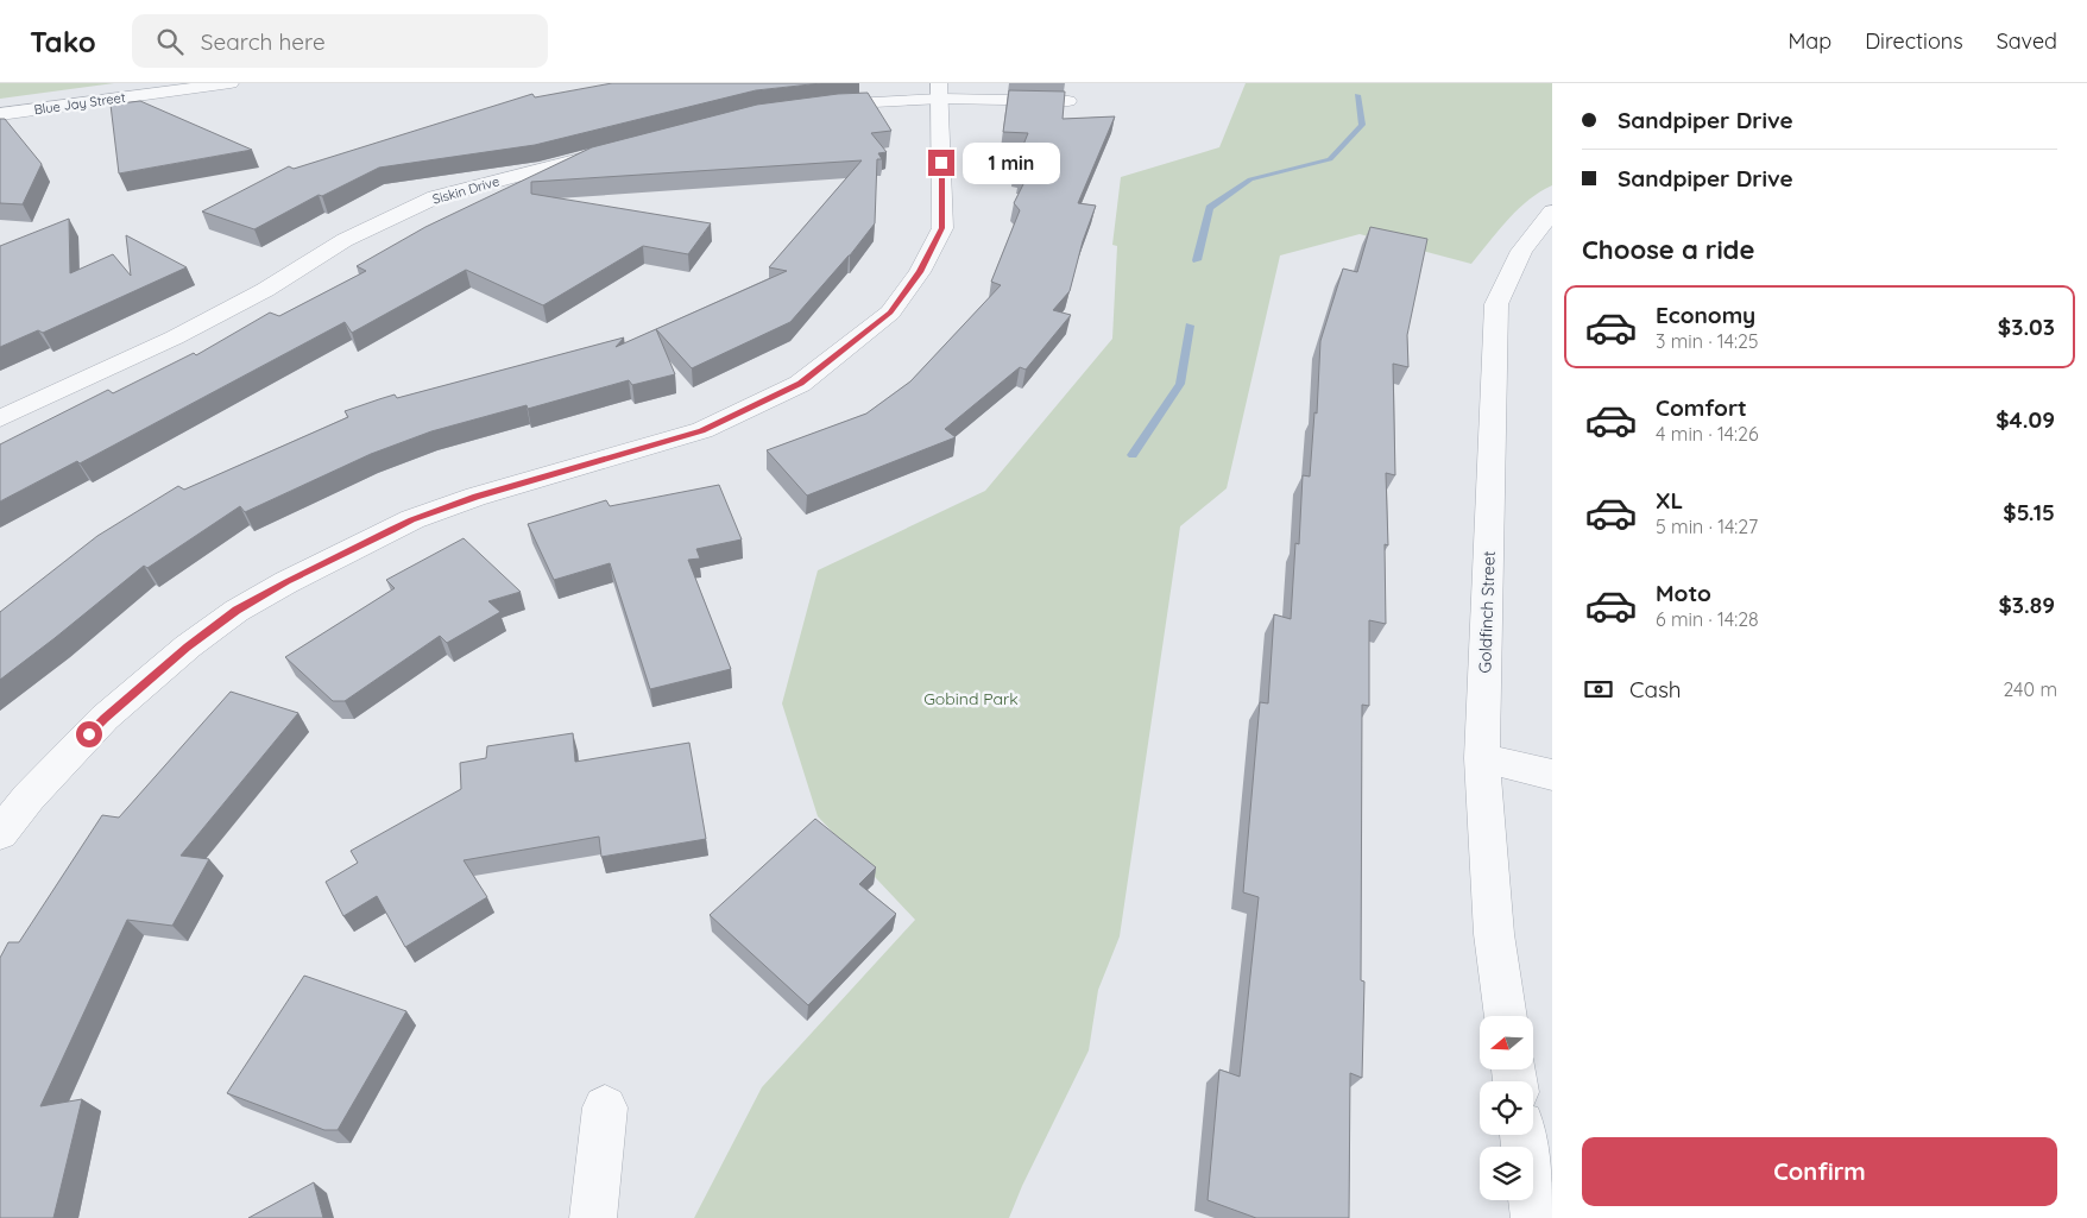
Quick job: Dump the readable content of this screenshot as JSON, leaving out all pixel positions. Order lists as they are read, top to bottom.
{
  "streets": {
    "street": ["Blue Jay Street", "Siskin Drive", "Goldfinch Street"]
  },
  "parks": ["Gobind Park"],
  "north": "left",
  "page": {
    "header": "Tako",
    "search": "Search here",
    "nav": ["Map", "Directions", "Saved"],
    "banner": ["Sandpiper Drive", "Sandpiper Drive"],
    "bubble": "1 min",
    "heading": "Choose a ride",
    "list": [
      {
        "name": "Economy",
        "note": "3 min · 14:25",
        "value": "$3.03"
      },
      {
        "name": "Comfort",
        "note": "4 min · 14:26",
        "value": "$4.09"
      },
      {
        "name": "XL",
        "note": "5 min · 14:27",
        "value": "$5.15"
      },
      {
        "name": "Moto",
        "note": "6 min · 14:28",
        "value": "$3.89"
      }
    ],
    "pay": ["Cash", "240 m"],
    "buttons": "Confirm"
  }
}
